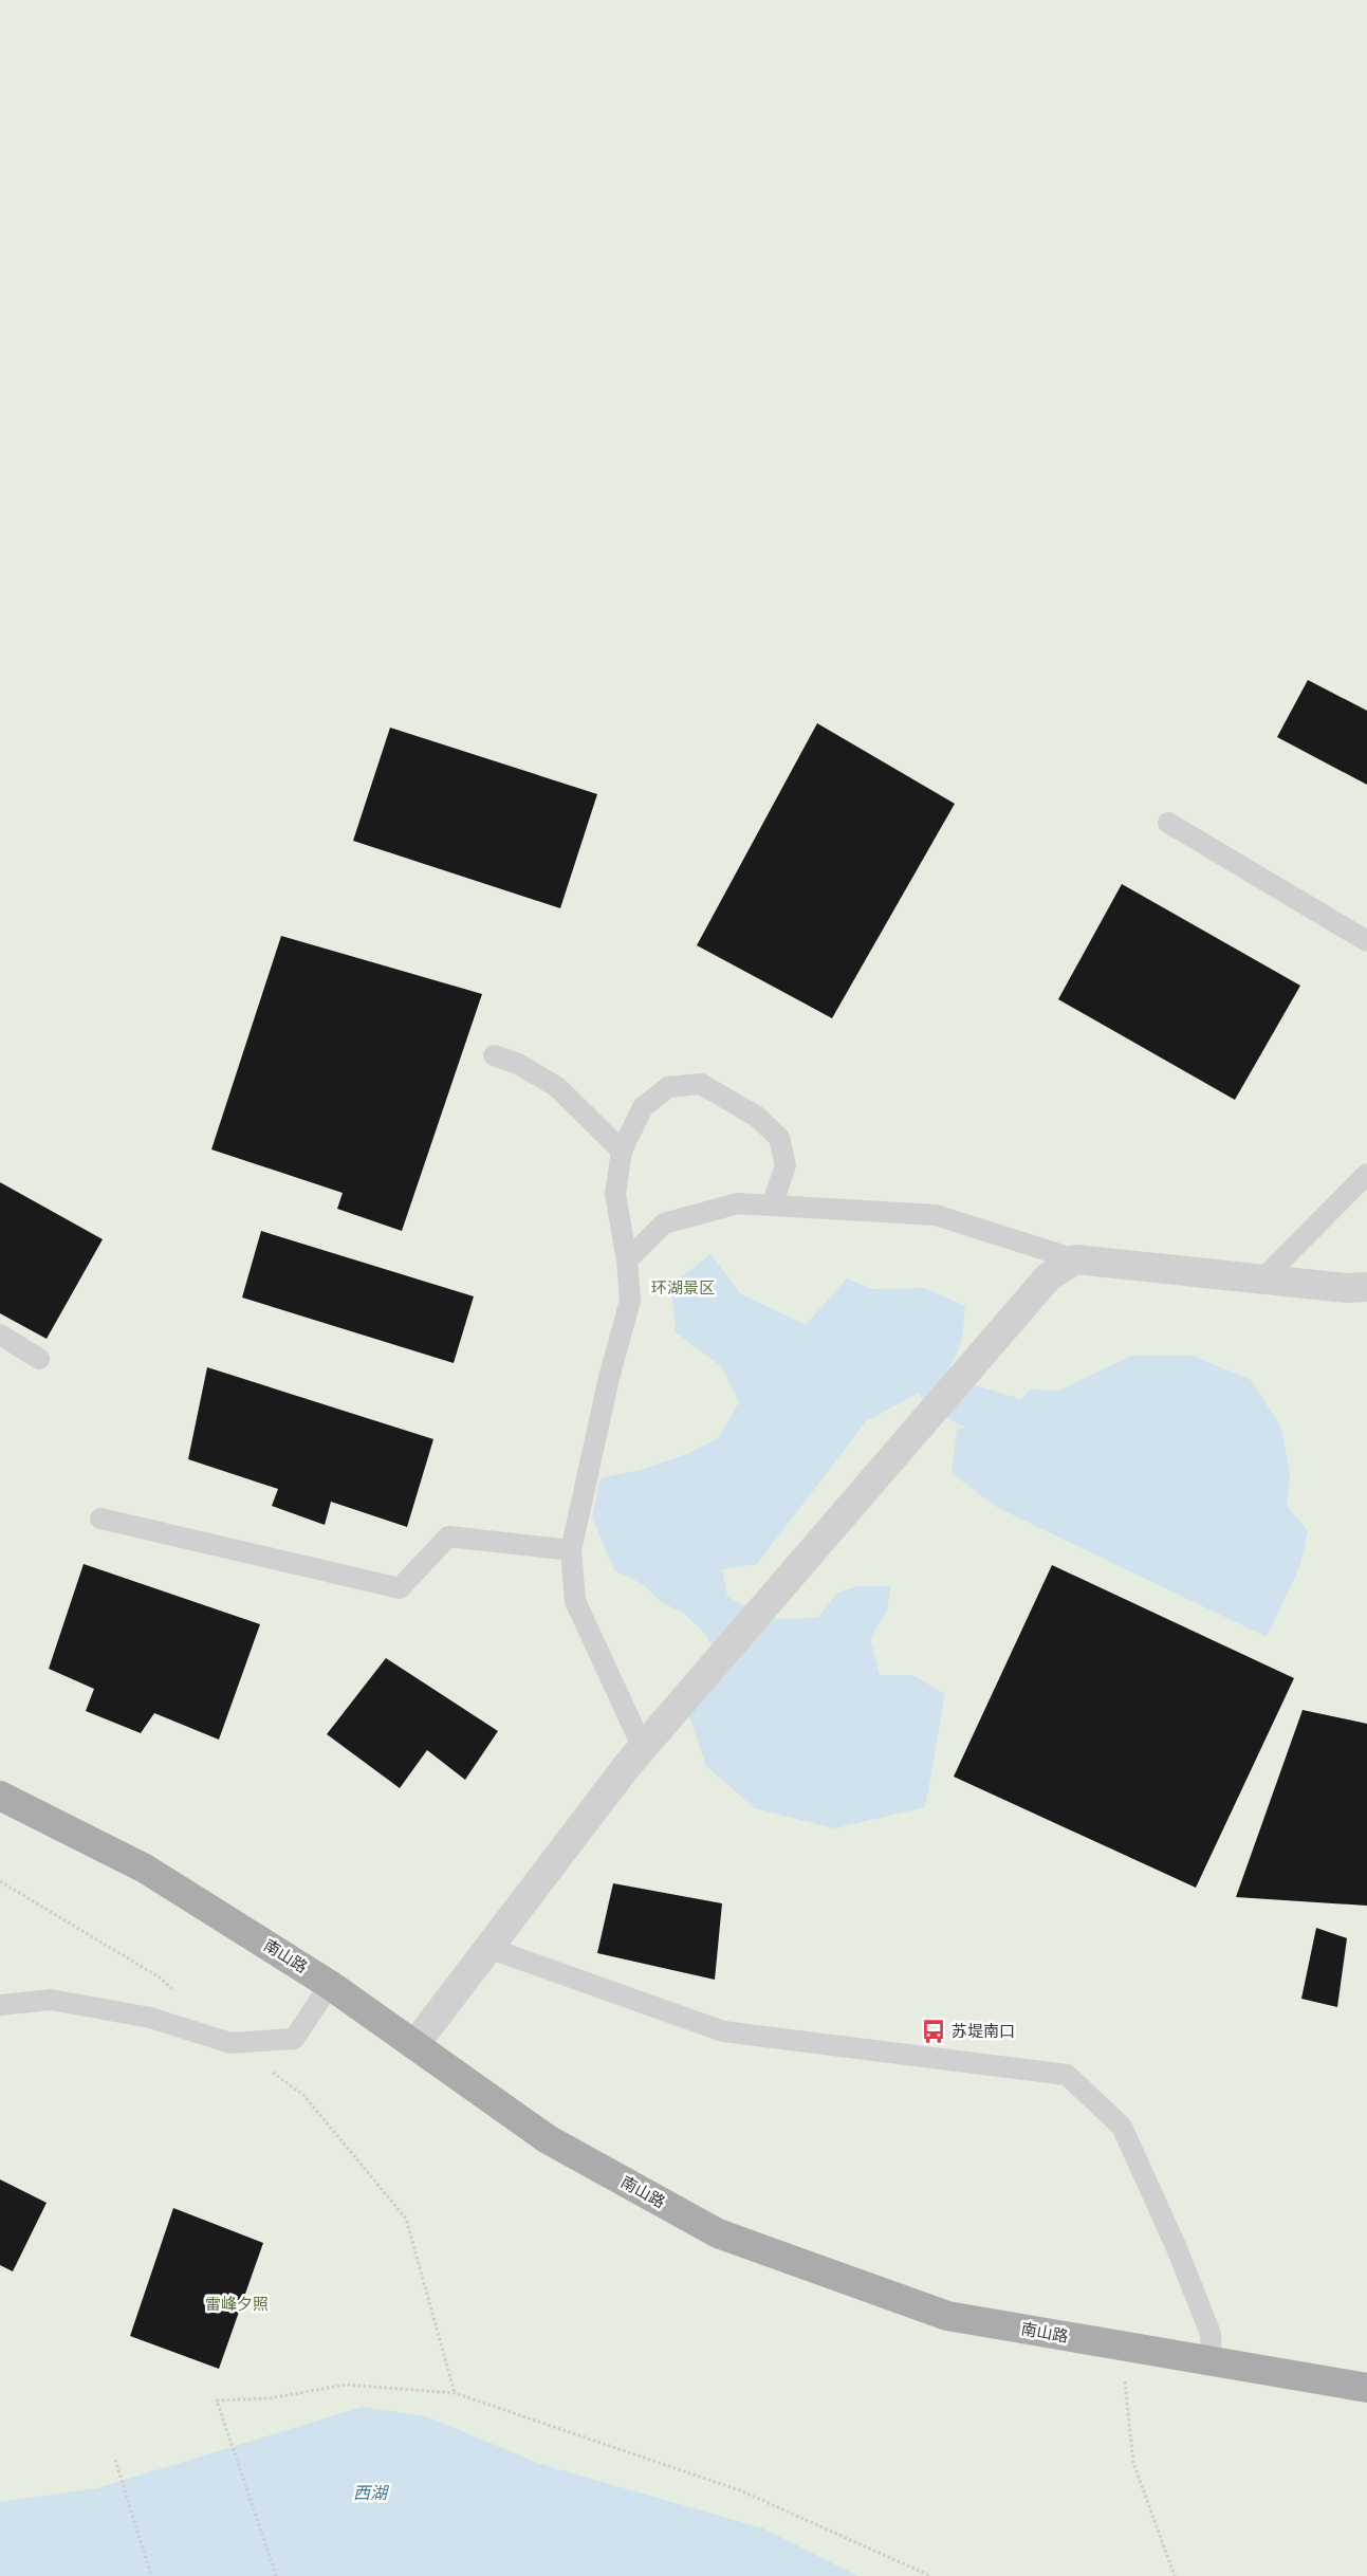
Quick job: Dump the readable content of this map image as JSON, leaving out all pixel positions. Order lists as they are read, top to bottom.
{
  "streets": {
    "main road": ["南山路"]
  },
  "water": ["西湖"],
  "parks": ["环湖景区", "雷峰夕照"],
  "places": {
    "bus stop": ["苏堤南口"]
  }
}
